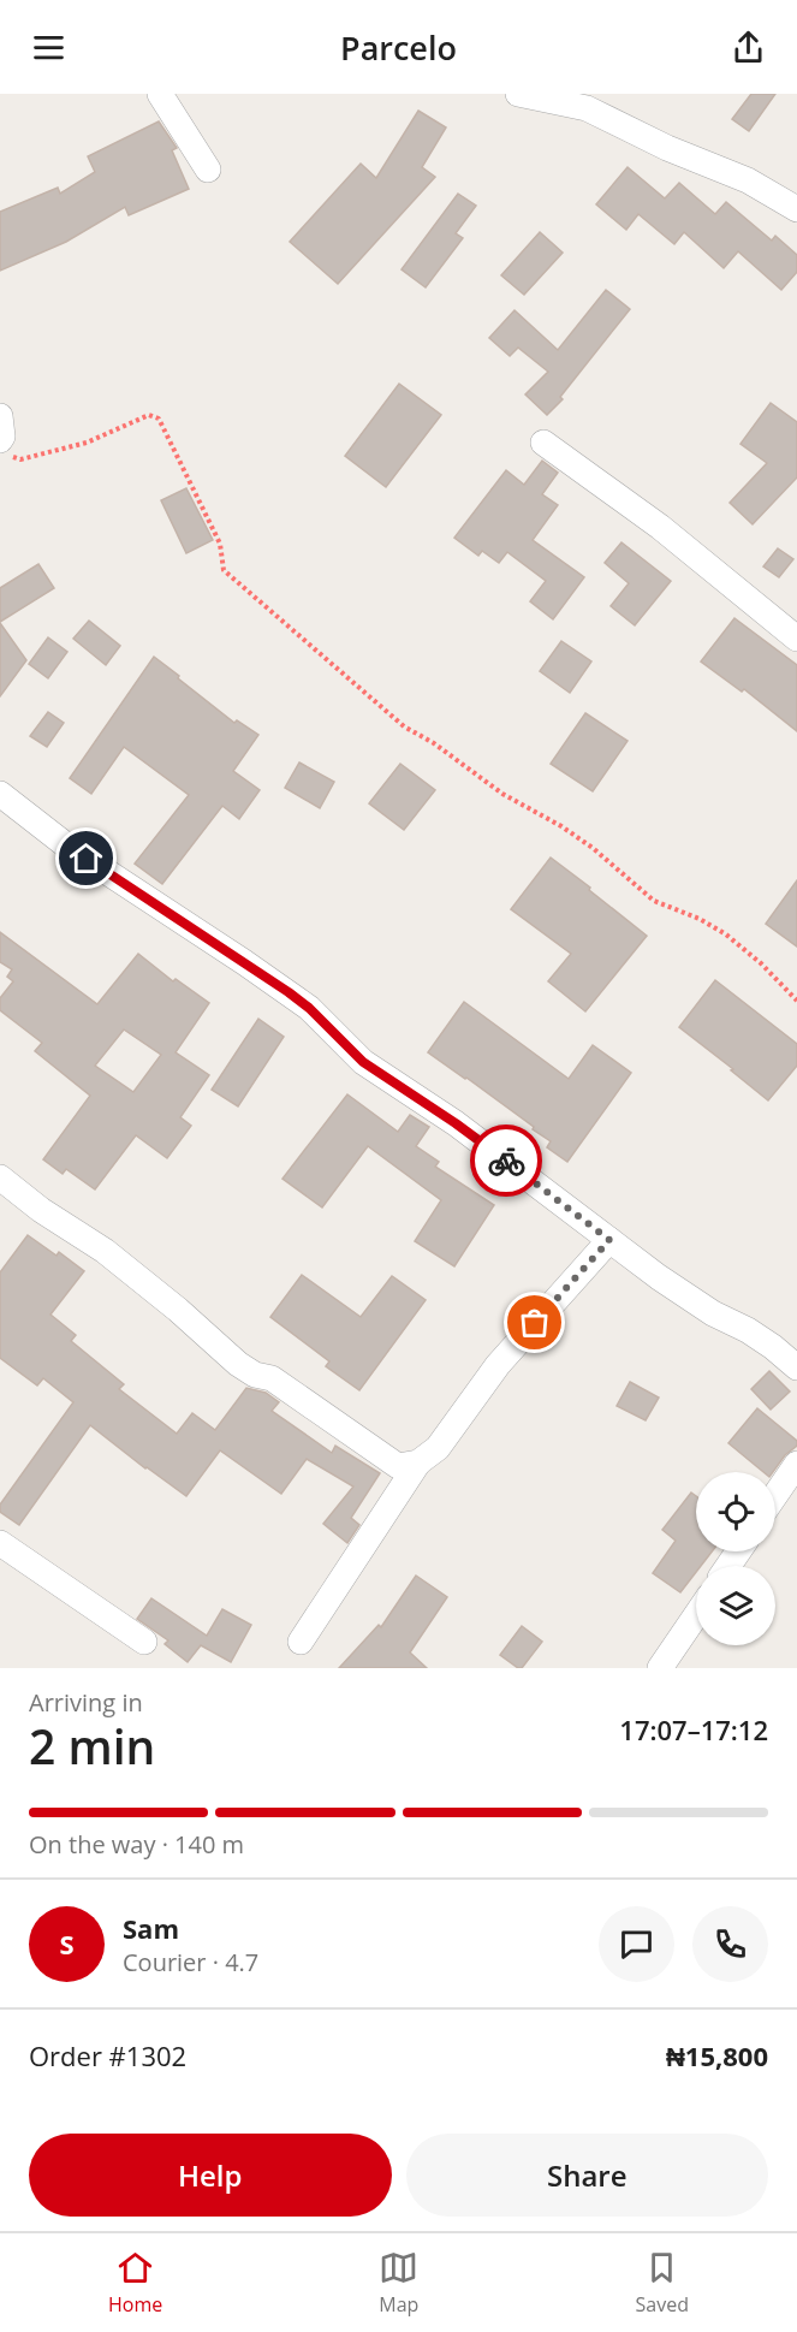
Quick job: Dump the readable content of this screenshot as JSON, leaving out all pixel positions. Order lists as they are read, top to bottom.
{
  "page": {
    "header": "Parcelo",
    "heading": ["2 min", "Arriving in", "17:07–17:12"],
    "panel": [
      "Sam",
      "Courier · 4.7",
      "Order #1302",
      "₦15,800"
    ],
    "bar": "On the way · 140 m",
    "round": "S",
    "buttons": ["Help", "Share"],
    "tabs": ["Home", "Map", "Saved"]
  }
}
